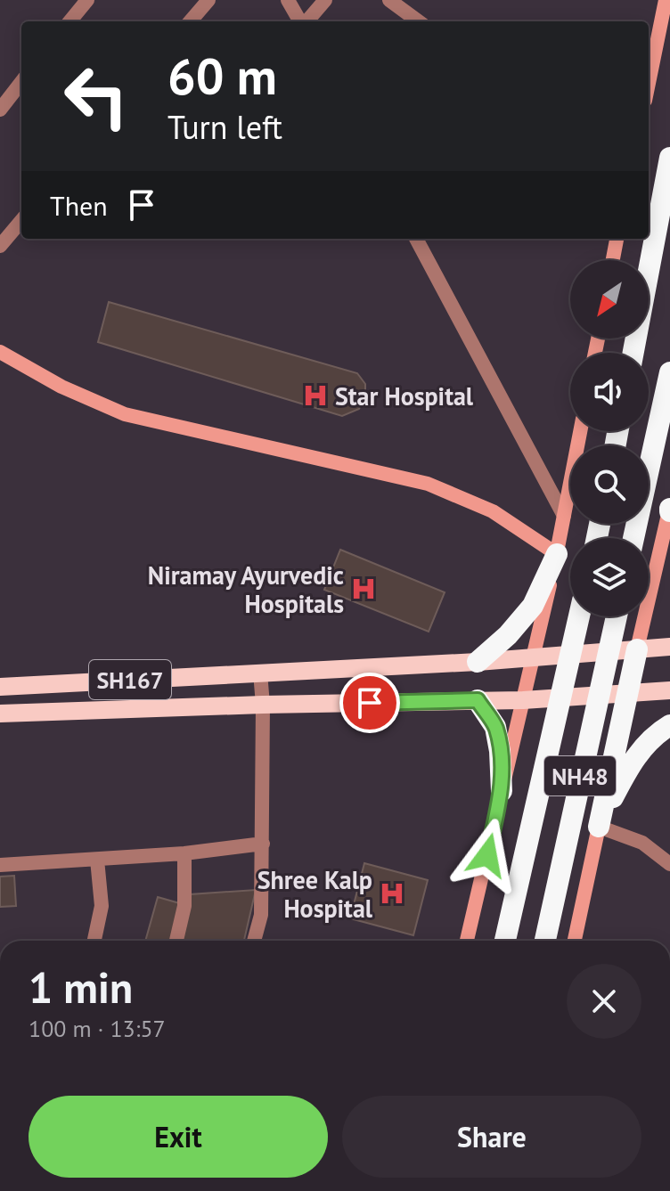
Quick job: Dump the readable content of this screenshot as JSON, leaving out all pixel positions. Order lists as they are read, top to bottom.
{
  "streets": {
    "highway": ["NH48"],
    "main road": ["SH167"]
  },
  "places": {
    "hospital": ["Star Hospital", "Niramay Ayurvedic Hospitals", "Shree Kalp Hospital"]
  },
  "north": "bottom left",
  "page": {
    "turn": ["60 m", "Turn left"],
    "then": "Then",
    "heading": ["1 min", "100 m · 13:57"],
    "buttons": ["Exit", "Share"]
  }
}
